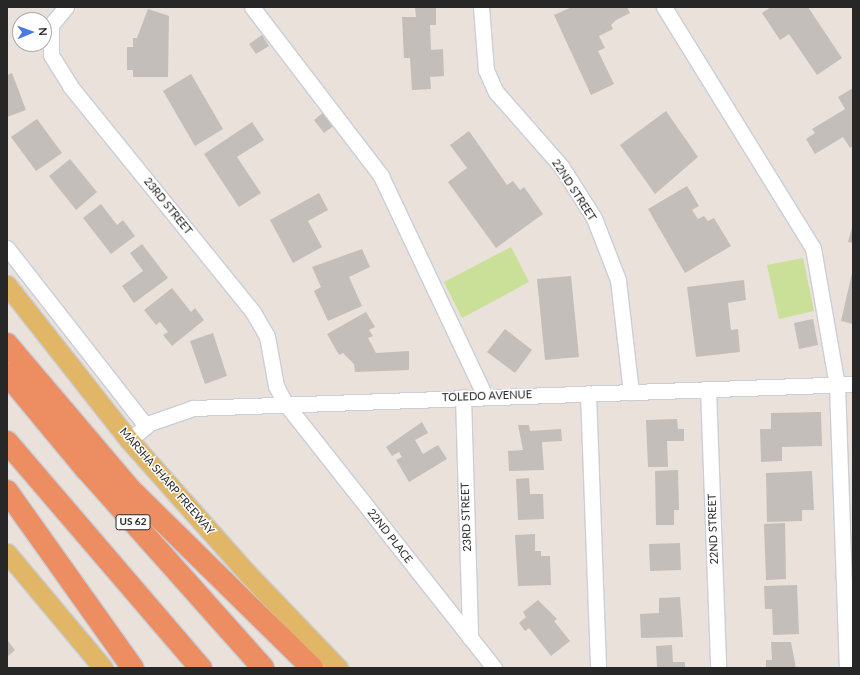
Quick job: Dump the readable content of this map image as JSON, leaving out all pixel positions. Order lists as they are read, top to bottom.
{
  "streets": {
    "highway": ["US 62"],
    "main road": ["MARSHA SHARP FREEWAY"],
    "street": [
      "22ND STREET",
      "23RD STREET",
      "TOLEDO AVENUE",
      "22ND PLACE"
    ]
  },
  "crossings": [
    ["22ND STREET", "TOLEDO AVENUE"],
    ["23RD STREET", "TOLEDO AVENUE"],
    ["23RD STREET", "22ND PLACE"],
    ["TOLEDO AVENUE", "MARSHA SHARP FREEWAY"],
    ["TOLEDO AVENUE", "22ND PLACE"]
  ],
  "north": "right"
}
